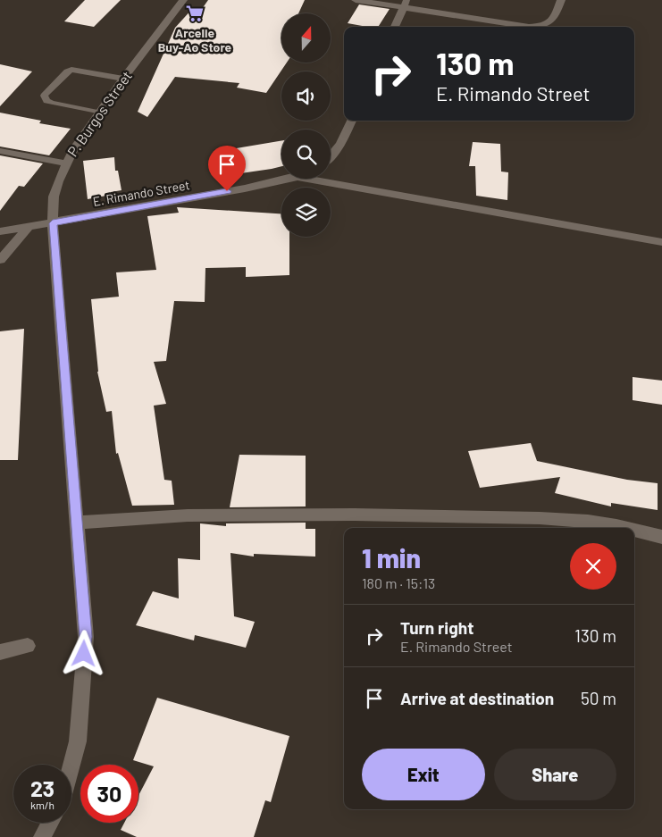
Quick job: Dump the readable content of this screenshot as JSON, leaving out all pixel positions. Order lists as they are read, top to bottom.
{
  "streets": {
    "street": ["P. Burgos Street", "E. Rimando Street"]
  },
  "crossings": [
    ["P. Burgos Street", "E. Rimando Street"]
  ],
  "places": {
    "supermarket": ["Arcelie Buy-Ao Store"]
  },
  "north": "top",
  "page": {
    "turn": ["130 m", "E. Rimando Street"],
    "heading": ["1 min", "180 m · 15:13"],
    "list": [
      {
        "name": "Turn right",
        "note": "E. Rimando Street",
        "value": "130 m"
      },
      {
        "name": "Arrive at destination",
        "value": "50 m"
      }
    ],
    "buttons": ["Exit", "Share"],
    "speed": "23 km/h",
    "limit": "30"
  }
}
